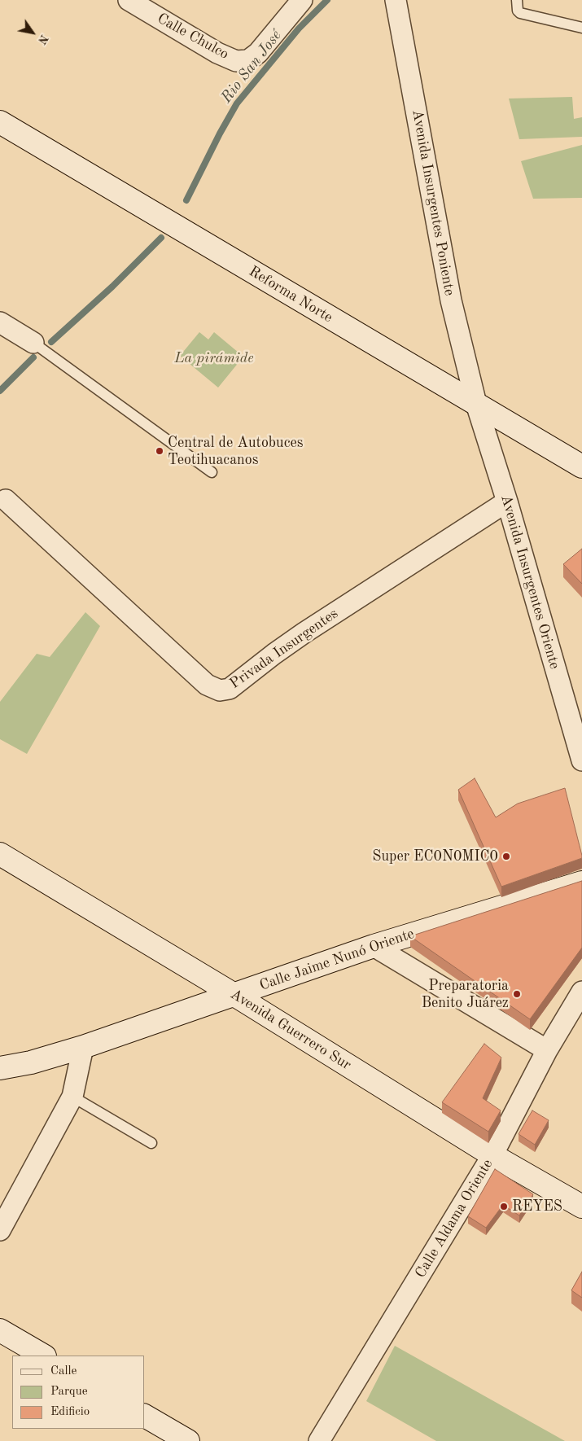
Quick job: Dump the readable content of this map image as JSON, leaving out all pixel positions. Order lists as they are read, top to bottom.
{
  "streets": {
    "main road": ["Reforma Norte", "Calle Jaime Nunó Oriente", "Avenida Guerrero Sur"],
    "street": [
      "Calle Chulco",
      "Avenida Insurgentes Poniente",
      "Avenida Insurgentes Oriente",
      "Privada Insurgentes",
      "Calle Aldama Oriente"
    ]
  },
  "crossings": [
    ["Avenida Insurgentes Poniente", "Reforma Norte"],
    ["Avenida Insurgentes Poniente", "Avenida Insurgentes Oriente"],
    ["Reforma Norte", "Avenida Insurgentes Oriente"],
    ["Avenida Insurgentes Oriente", "Privada Insurgentes"],
    ["Calle Jaime Nunó Oriente", "Avenida Guerrero Sur"],
    ["Avenida Guerrero Sur", "Calle Aldama Oriente"]
  ],
  "water": ["Rio San José"],
  "parks": ["La pirámide"],
  "places": [
    "Central de Autobuces Teotihuacanos",
    "Super EC0N0MIC0",
    "Preparatoria Benito Juárez",
    "REYES"
  ],
  "legend": ["Calle", "Parque", "Edificio"],
  "north": "bottom right"
}
